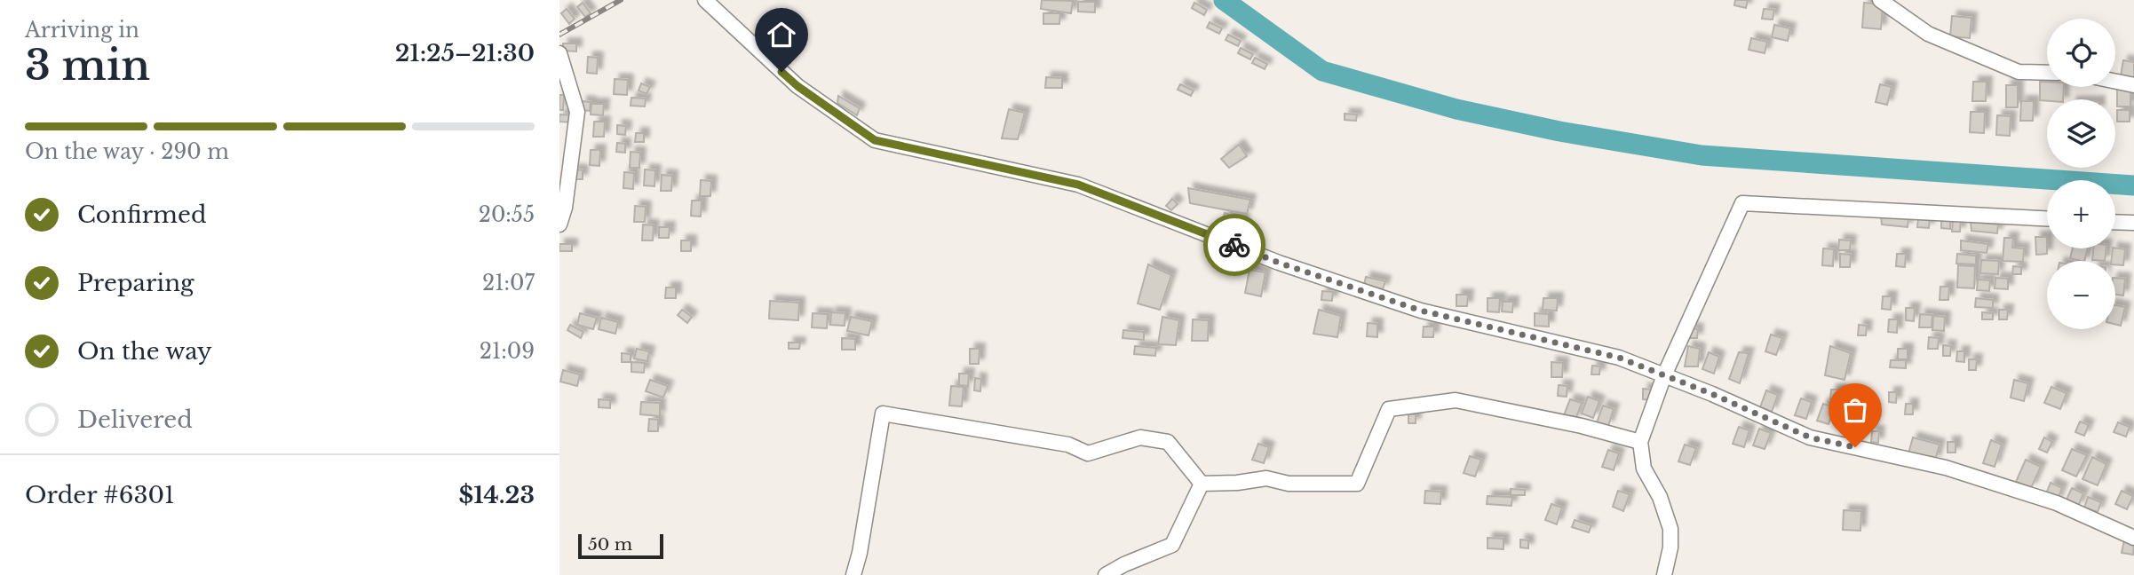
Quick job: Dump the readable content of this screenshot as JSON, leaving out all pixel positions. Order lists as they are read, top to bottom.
{
  "scale_bar": "50 m",
  "page": {
    "heading": ["3 min", "Arriving in", "21:25–21:30"],
    "panel": ["Order #6301", "$14.23"],
    "map_buttons": ["+", "−"],
    "bar": "On the way · 290 m",
    "list": [
      ["Confirmed", "20:55"],
      ["Preparing", "21:07"],
      ["On the way", "21:09"],
      "Delivered"
    ],
    "scale": "50 m"
  }
}
